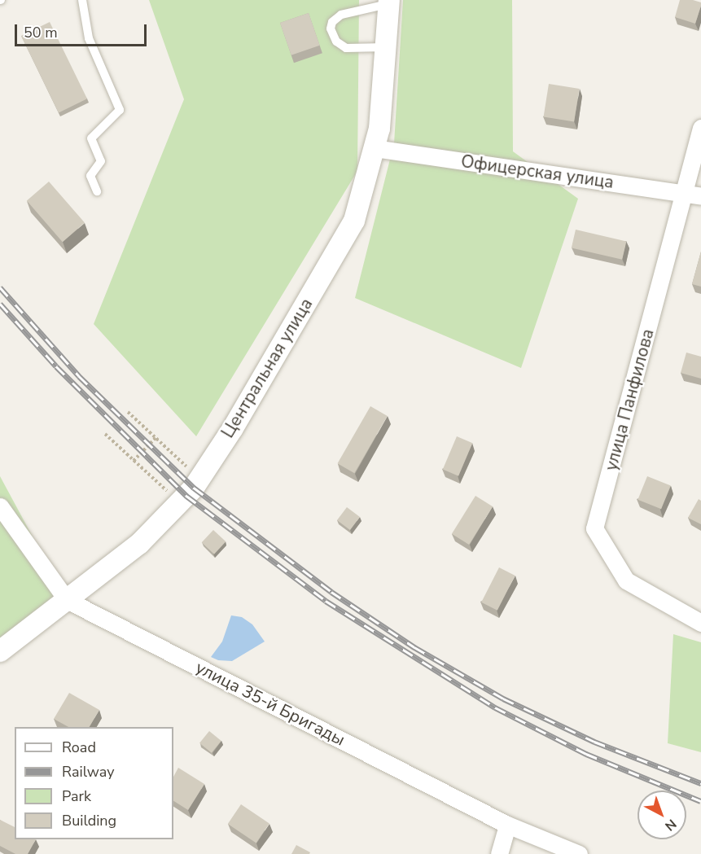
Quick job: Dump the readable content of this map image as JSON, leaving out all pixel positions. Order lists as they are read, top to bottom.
{
  "streets": {
    "street": [
      "Офицерская улица",
      "Центральная улица",
      "улица Панфилова",
      "улица 35-й Бригады"
    ]
  },
  "crossings": [
    ["Офицерская улица", "Центральная улица"],
    ["Офицерская улица", "улица Панфилова"],
    ["Центральная улица", "улица 35-й Бригады"]
  ],
  "legend": [
    "Road",
    "Railway",
    "Park",
    "Building"
  ],
  "scale_bar": "50 m",
  "north": "bottom right"
}
